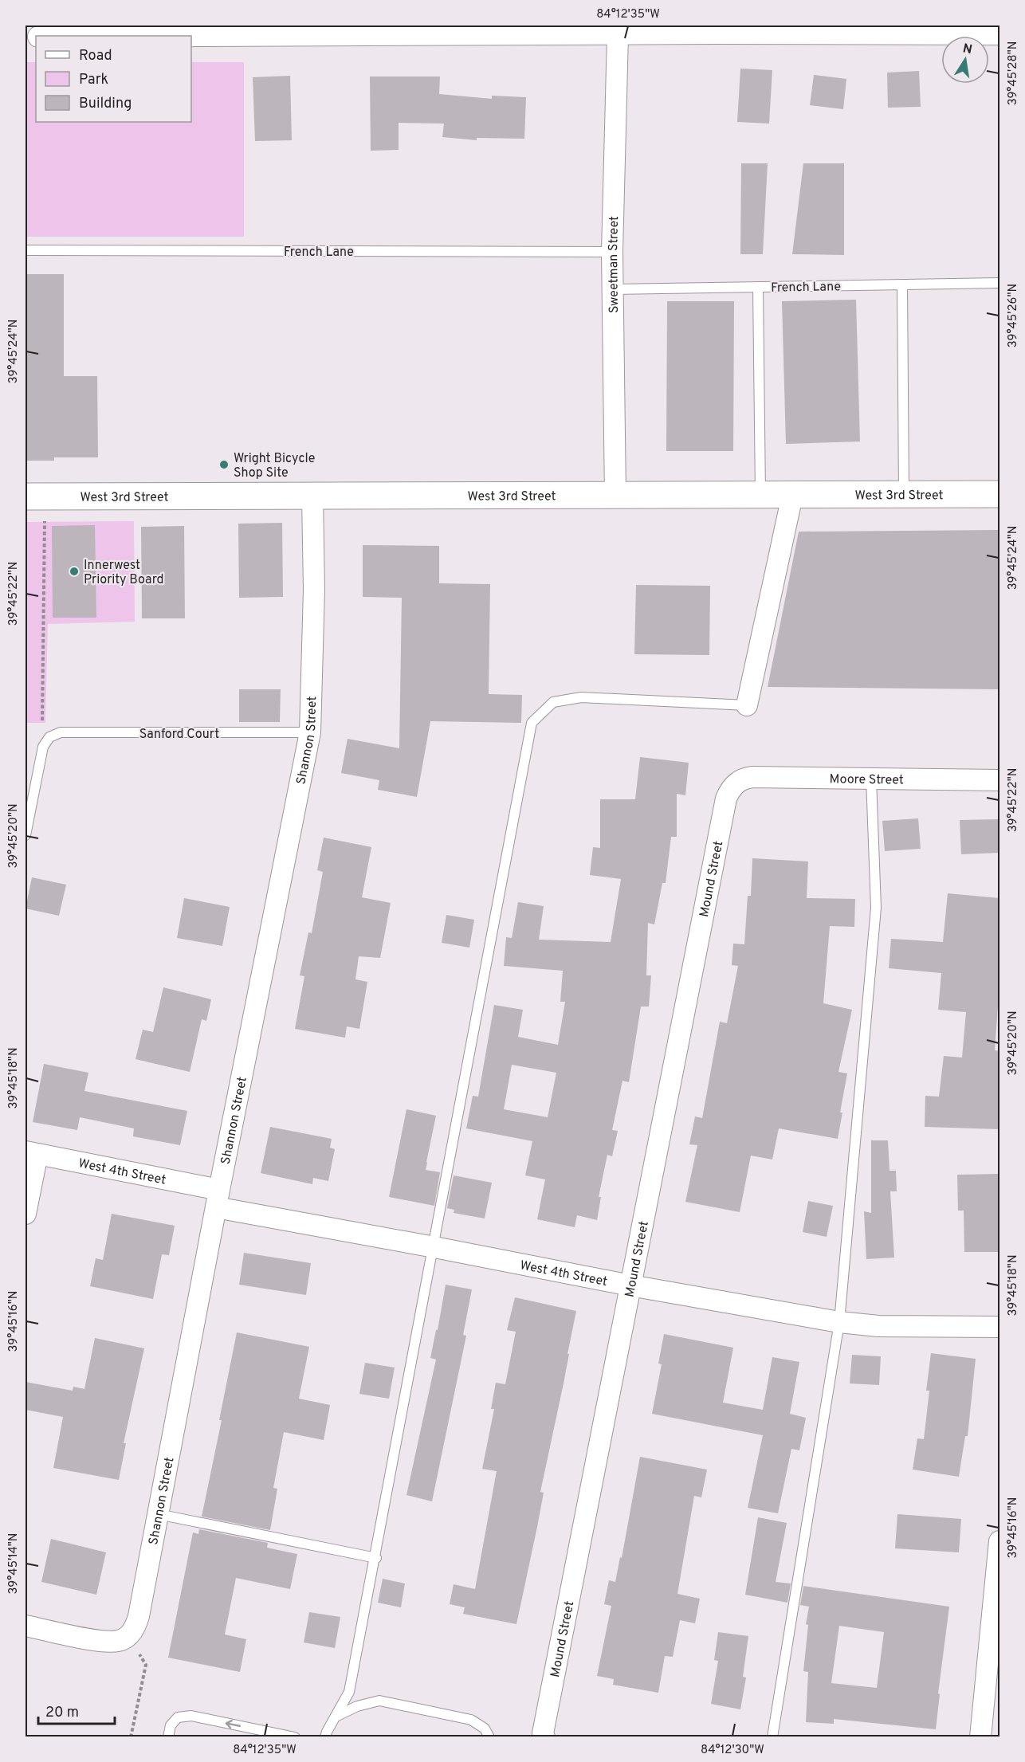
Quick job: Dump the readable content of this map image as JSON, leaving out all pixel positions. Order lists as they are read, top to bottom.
{
  "streets": {
    "main road": ["West 3rd Street"],
    "street": [
      "Sweetman Street",
      "Shannon Street",
      "Moore Street",
      "Mound Street",
      "West 4th Street"
    ],
    "lane": ["French Lane", "Sanford Court"]
  },
  "crossings": [
    ["French Lane", "Sweetman Street"],
    ["Sweetman Street", "West 3rd Street"],
    ["West 3rd Street", "Shannon Street"],
    ["Sanford Court", "Shannon Street"],
    ["Shannon Street", "West 4th Street"],
    ["Moore Street", "Mound Street"],
    ["Mound Street", "West 4th Street"]
  ],
  "places": ["Wright Bicycle Shop Site", "Innerwest Priority Board"],
  "legend": ["Road", "Park", "Building"],
  "scale_bar": "20 m",
  "north": "top",
  "coordinates": [
    "84°12'35\"W",
    "39°45'28\"N",
    "39°45'26\"N",
    "39°45'24\"N",
    "39°45'22\"N",
    "39°45'20\"N",
    "39°45'18\"N",
    "39°45'16\"N",
    "39°45'14\"N",
    "84°12'30\"W"
  ]
}
